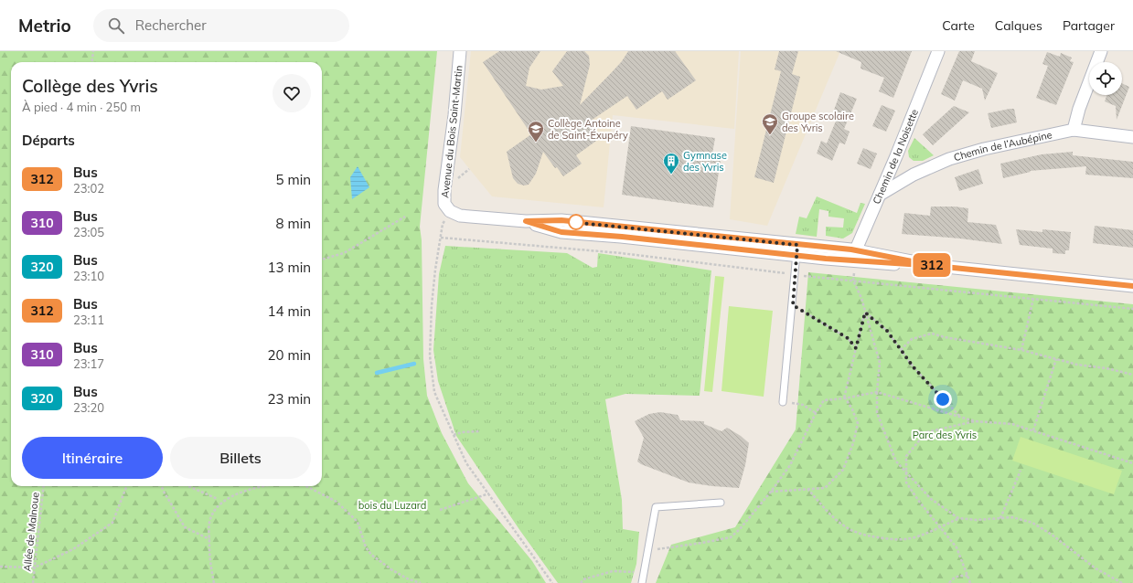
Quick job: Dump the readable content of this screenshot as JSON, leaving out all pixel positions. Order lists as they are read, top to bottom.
{
  "streets": {
    "street": ["Avenue du Bois Saint-Martin", "Chemin de l’Aubépine", "Chemin de la Noisette"],
    "path": ["Allée de Malnoue"]
  },
  "crossings": [
    ["Chemin de l’Aubépine", "Chemin de la Noisette"]
  ],
  "parks": ["Parc des Yvris", "bois du Luzard"],
  "places": {
    "school or university": ["Groupe scolaire des Yvris", "Collège Antoine de Saint-Éxupéry"],
    "building": ["Gymnase des Yvris"]
  },
  "lines": ["bus line 312"],
  "page": {
    "header": "Metrio",
    "search": "Rechercher",
    "nav": ["Carte", "Calques", "Partager"],
    "on_map": "312",
    "heading": [
      ["Collège des Yvris", "À pied · 4 min · 250 m"],
      "Départs"
    ],
    "list": [
      {
        "mark": "312",
        "name": "Bus",
        "note": "23:02",
        "value": "5 min"
      },
      {
        "mark": "310",
        "name": "Bus",
        "note": "23:05",
        "value": "8 min"
      },
      {
        "mark": "320",
        "name": "Bus",
        "note": "23:10",
        "value": "13 min"
      },
      {
        "mark": "312",
        "name": "Bus",
        "note": "23:11",
        "value": "14 min"
      },
      {
        "mark": "310",
        "name": "Bus",
        "note": "23:17",
        "value": "20 min"
      },
      {
        "mark": "320",
        "name": "Bus",
        "note": "23:20",
        "value": "23 min"
      }
    ],
    "buttons": ["Itinéraire", "Billets"]
  }
}
